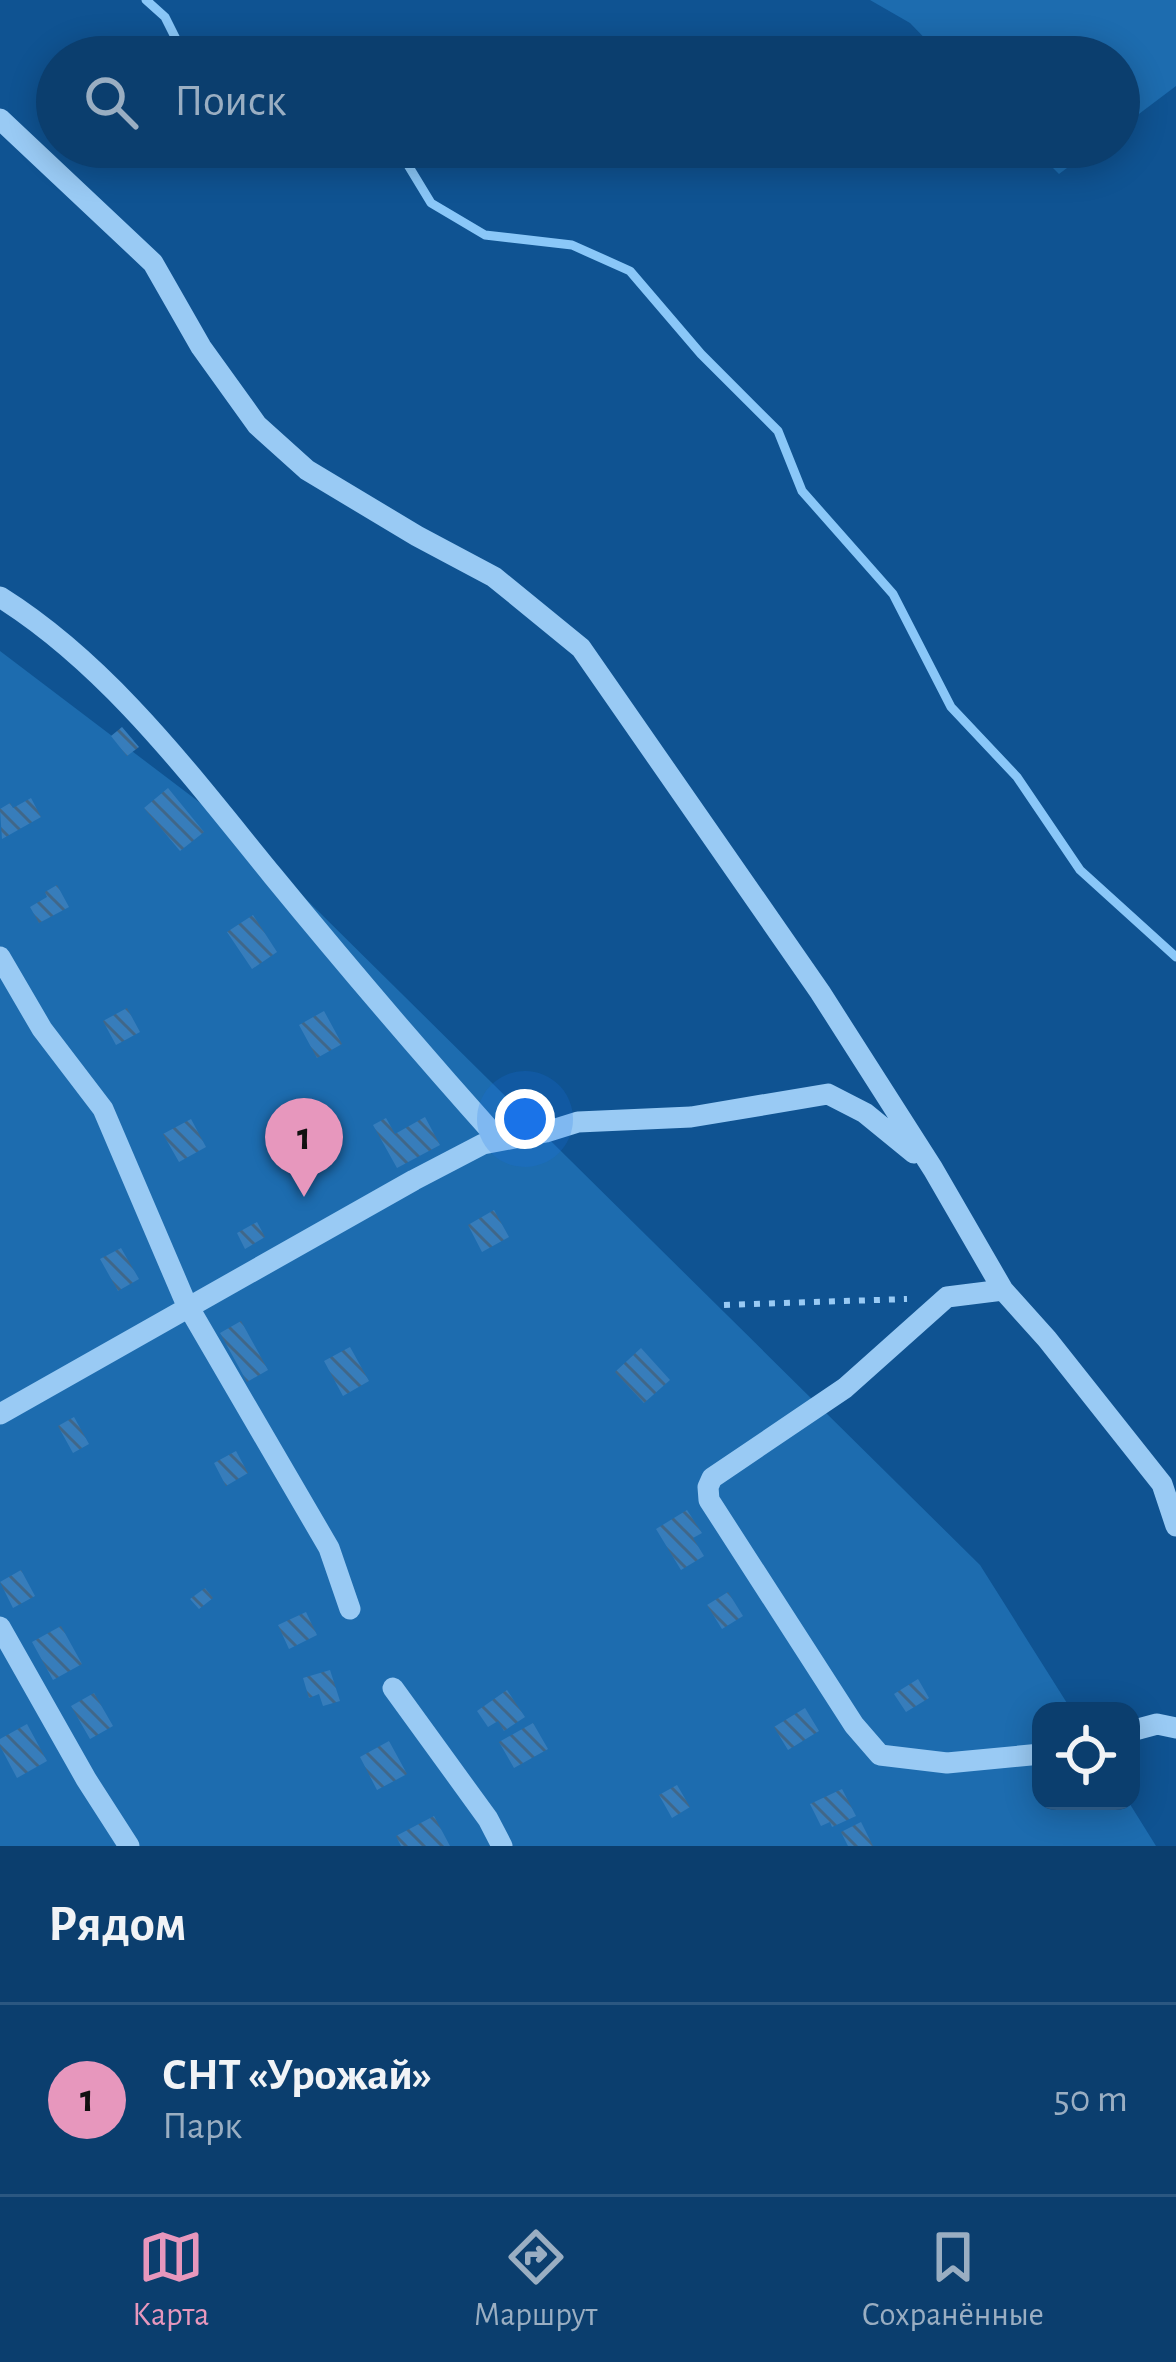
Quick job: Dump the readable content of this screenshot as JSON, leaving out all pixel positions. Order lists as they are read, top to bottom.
{
  "page": {
    "search": "Поиск",
    "pins": "1",
    "heading": "Рядом",
    "list": [
      {
        "mark": "1",
        "name": "СНТ «Урожай»",
        "note": "Парк",
        "value": "50 m"
      }
    ],
    "nav": ["Карта", "Маршрут", "Сохранённые"]
  }
}
